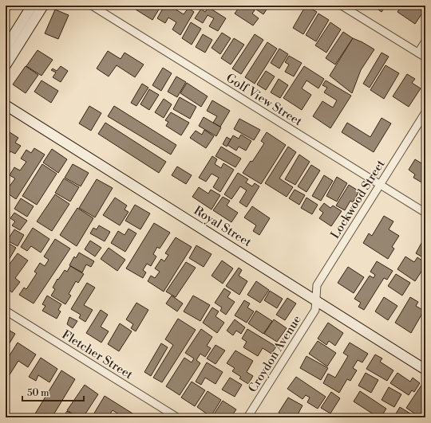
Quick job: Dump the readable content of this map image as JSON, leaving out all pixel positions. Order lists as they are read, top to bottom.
{
  "streets": {
    "main road": ["Royal Street"],
    "street": [
      "Golf View Street",
      "Lockwood Street",
      "Croydon Avenue",
      "Fletcher Street"
    ]
  },
  "crossings": [
    ["Golf View Street", "Lockwood Street"],
    ["Lockwood Street", "Royal Street"],
    ["Lockwood Street", "Croydon Avenue"],
    ["Royal Street", "Croydon Avenue"]
  ],
  "scale_bar": "50 m"
}
